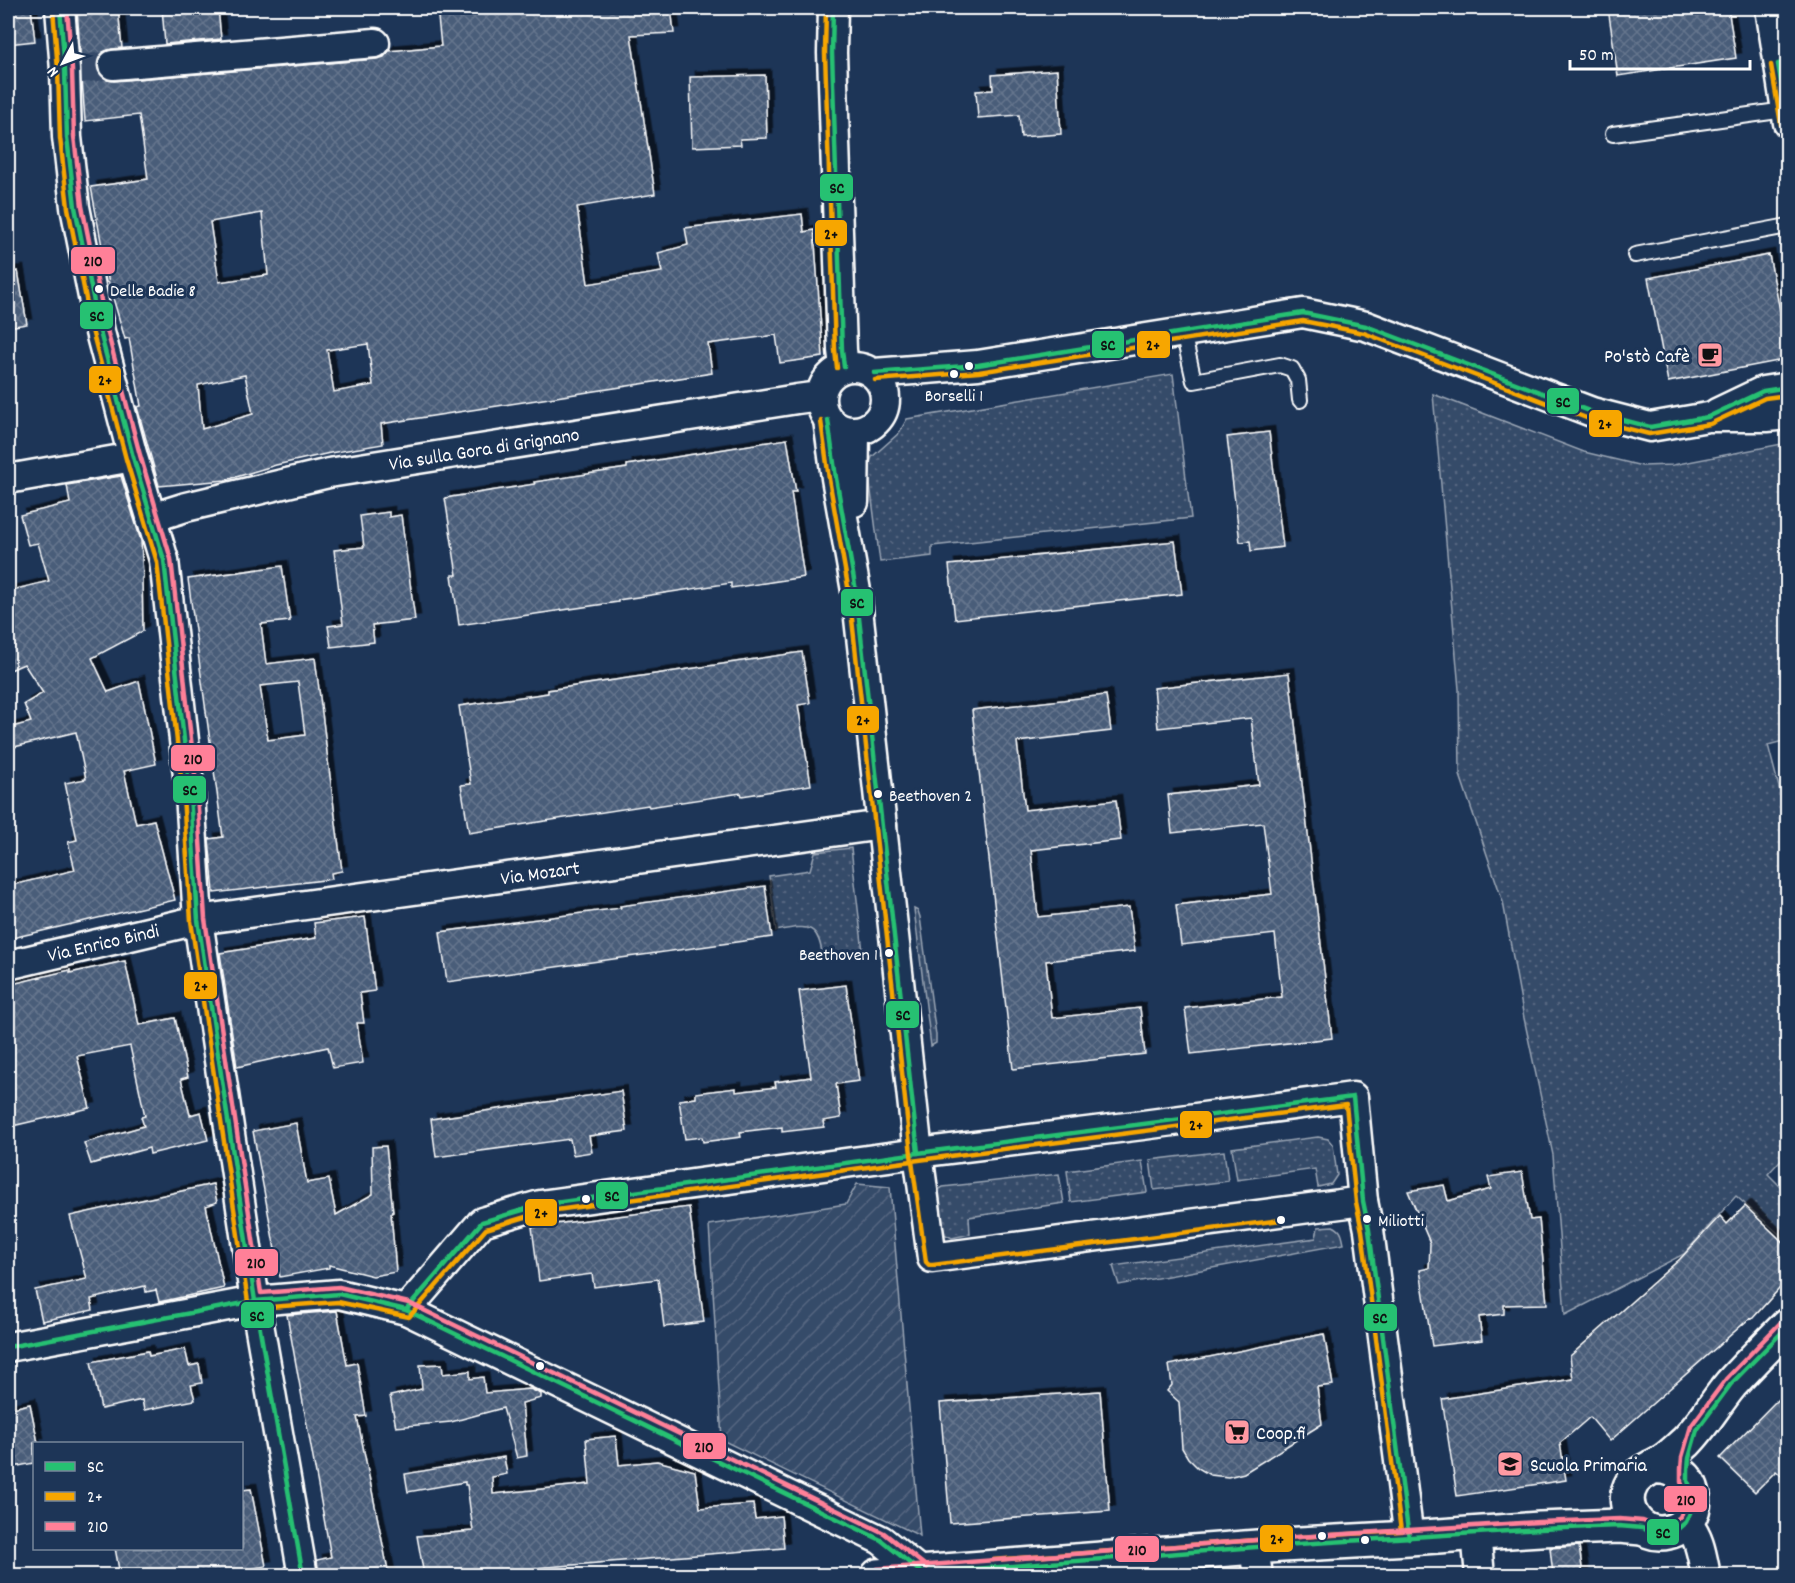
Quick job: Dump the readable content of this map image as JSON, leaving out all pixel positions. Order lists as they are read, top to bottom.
{
  "streets": {
    "street": ["Via sulla Gora di Grignano", "Via Mozart", "Via Enrico Bindi"]
  },
  "crossings": [
    ["Via Mozart", "Via Enrico Bindi"]
  ],
  "places": {
    "other": [
      "Delle Badie 8",
      "Borselli 1",
      "Beethoven 2",
      "Beethoven 1",
      "Miliotti"
    ],
    "cafe": ["Po'stò Cafè"],
    "supermarket": ["Coop.fi"],
    "school or university": ["Scuola Primaria"]
  },
  "lines": ["transit line SC", "transit line 2+", "transit line 210"],
  "legend": ["SC", "2+", "210"],
  "scale_bar": "50 m",
  "north": "bottom left"
}
